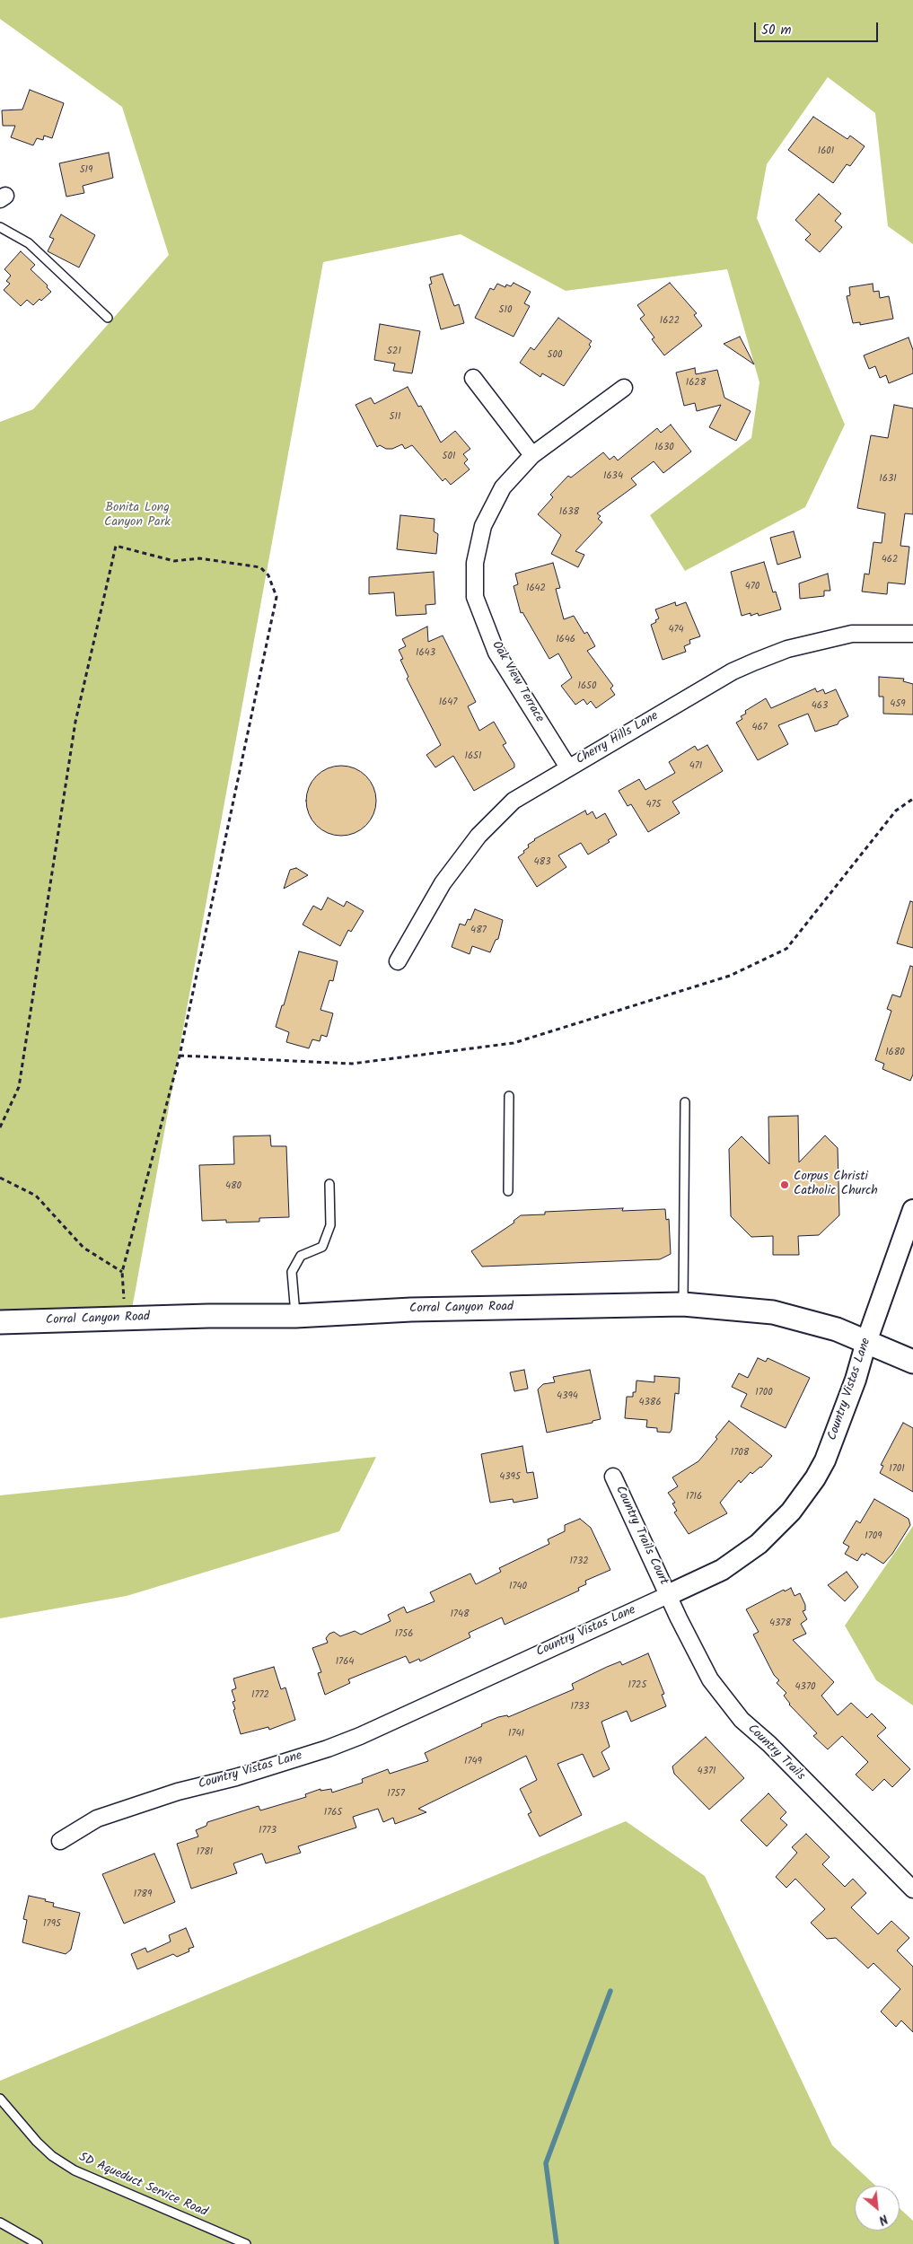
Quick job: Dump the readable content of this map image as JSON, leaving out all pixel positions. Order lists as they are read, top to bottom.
{
  "streets": {
    "main road": ["Corral Canyon Road"],
    "street": [
      "Oak View Terrace",
      "Cherry Hills Lane",
      "Country Vistas Lane",
      "Country Trails Court",
      "Country Trails"
    ],
    "lane": ["SD Aqueduct Service Road"]
  },
  "crossings": [
    ["Oak View Terrace", "Cherry Hills Lane"],
    ["Corral Canyon Road", "Country Vistas Lane"],
    ["Country Vistas Lane", "Country Trails Court"],
    ["Country Vistas Lane", "Country Trails"],
    ["Country Trails Court", "Country Trails"]
  ],
  "parks": ["Bonita Long Canyon Park"],
  "places": ["Corpus Christi Catholic Church"],
  "house_numbers": [
    "1601",
    "519",
    "510",
    "1622",
    "521",
    "500",
    "1628",
    "511",
    "1630",
    "501",
    "1634",
    "1631",
    "1638",
    "462",
    "470",
    "1642",
    "474",
    "1646",
    "1643",
    "1650",
    "1647",
    "459",
    "463",
    "467",
    "1651",
    "471",
    "475",
    "483",
    "487",
    "1680",
    "480",
    "1700",
    "4394",
    "4386",
    "1708",
    "1701",
    "4395",
    "1716",
    "1709",
    "1732",
    "1740",
    "1748",
    "4378",
    "1756",
    "1764",
    "1725",
    "4370",
    "1772",
    "1733",
    "1741",
    "1749",
    "4371",
    "1757",
    "1765",
    "1773",
    "1781",
    "1789",
    "1795"
  ],
  "scale_bar": "50 m",
  "north": "bottom right"
}
